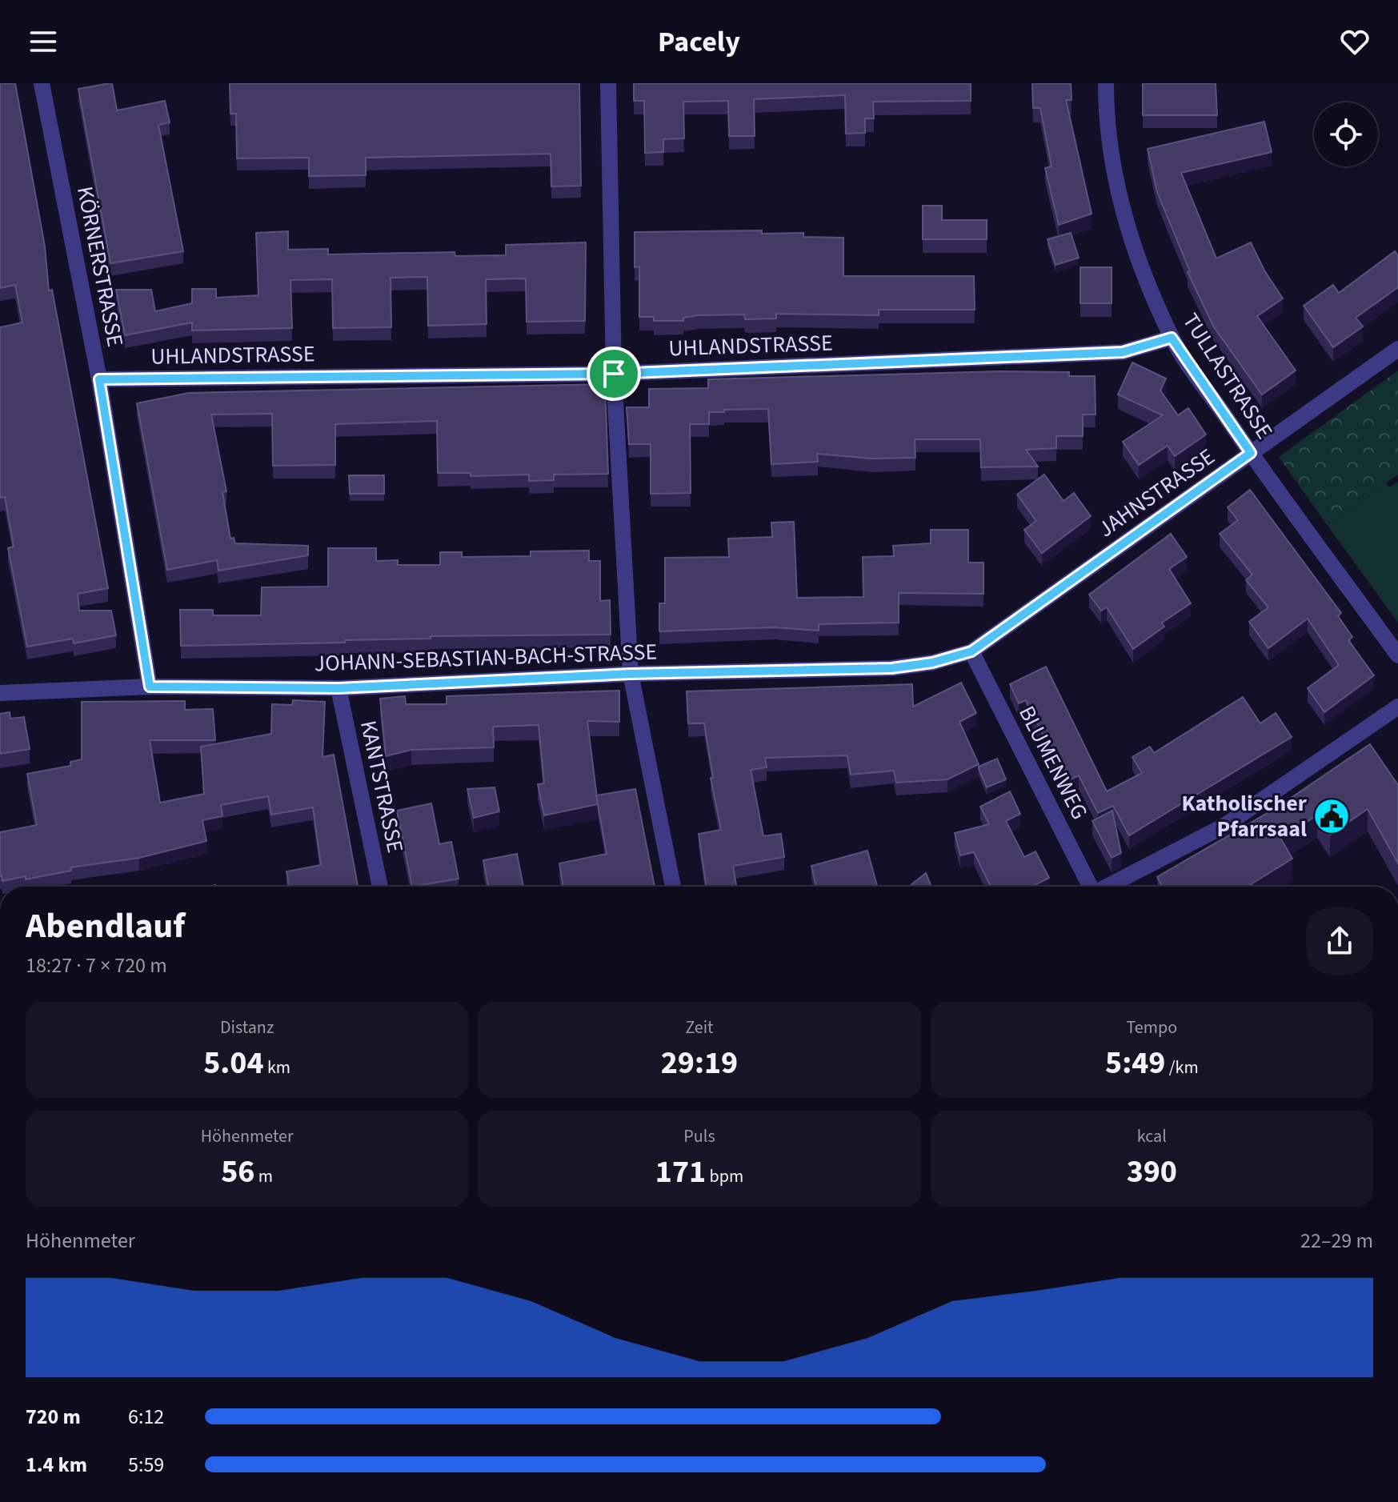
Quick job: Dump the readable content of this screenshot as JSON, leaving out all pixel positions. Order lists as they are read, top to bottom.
{
  "streets": {
    "street": [
      "KÖRNERSTRASSE",
      "UHLANDSTRASSE",
      "TULLASTRASSE",
      "JAHNSTRASSE",
      "JOHANN-SEBASTIAN-BACH-STRASSE",
      "BLUMENWEG",
      "KANTSTRASSE"
    ]
  },
  "crossings": [
    ["KÖRNERSTRASSE", "UHLANDSTRASSE"],
    ["KÖRNERSTRASSE", "JOHANN-SEBASTIAN-BACH-STRASSE"],
    ["UHLANDSTRASSE", "TULLASTRASSE"],
    ["TULLASTRASSE", "JAHNSTRASSE"],
    ["JAHNSTRASSE", "JOHANN-SEBASTIAN-BACH-STRASSE"],
    ["JAHNSTRASSE", "BLUMENWEG"],
    ["JOHANN-SEBASTIAN-BACH-STRASSE", "BLUMENWEG"],
    ["JOHANN-SEBASTIAN-BACH-STRASSE", "KANTSTRASSE"]
  ],
  "places": {
    "public building": ["Katholischer Pfarrsaal"]
  },
  "page": {
    "header": "Pacely",
    "heading": ["Abendlauf", "18:27 · 7 × 720 m"],
    "stats": [
      ["Distanz", "5.04 km"],
      ["Zeit", "29:19"],
      ["Tempo", "5:49 /km"],
      ["Höhenmeter", "56 m"],
      ["Puls", "171 bpm"],
      ["kcal", "390"]
    ],
    "chart": ["Höhenmeter", "22–29 m"],
    "list": [
      {
        "name": "720 m",
        "note": "6:12"
      },
      {
        "name": "1.4 km",
        "note": "5:59"
      }
    ]
  }
}
